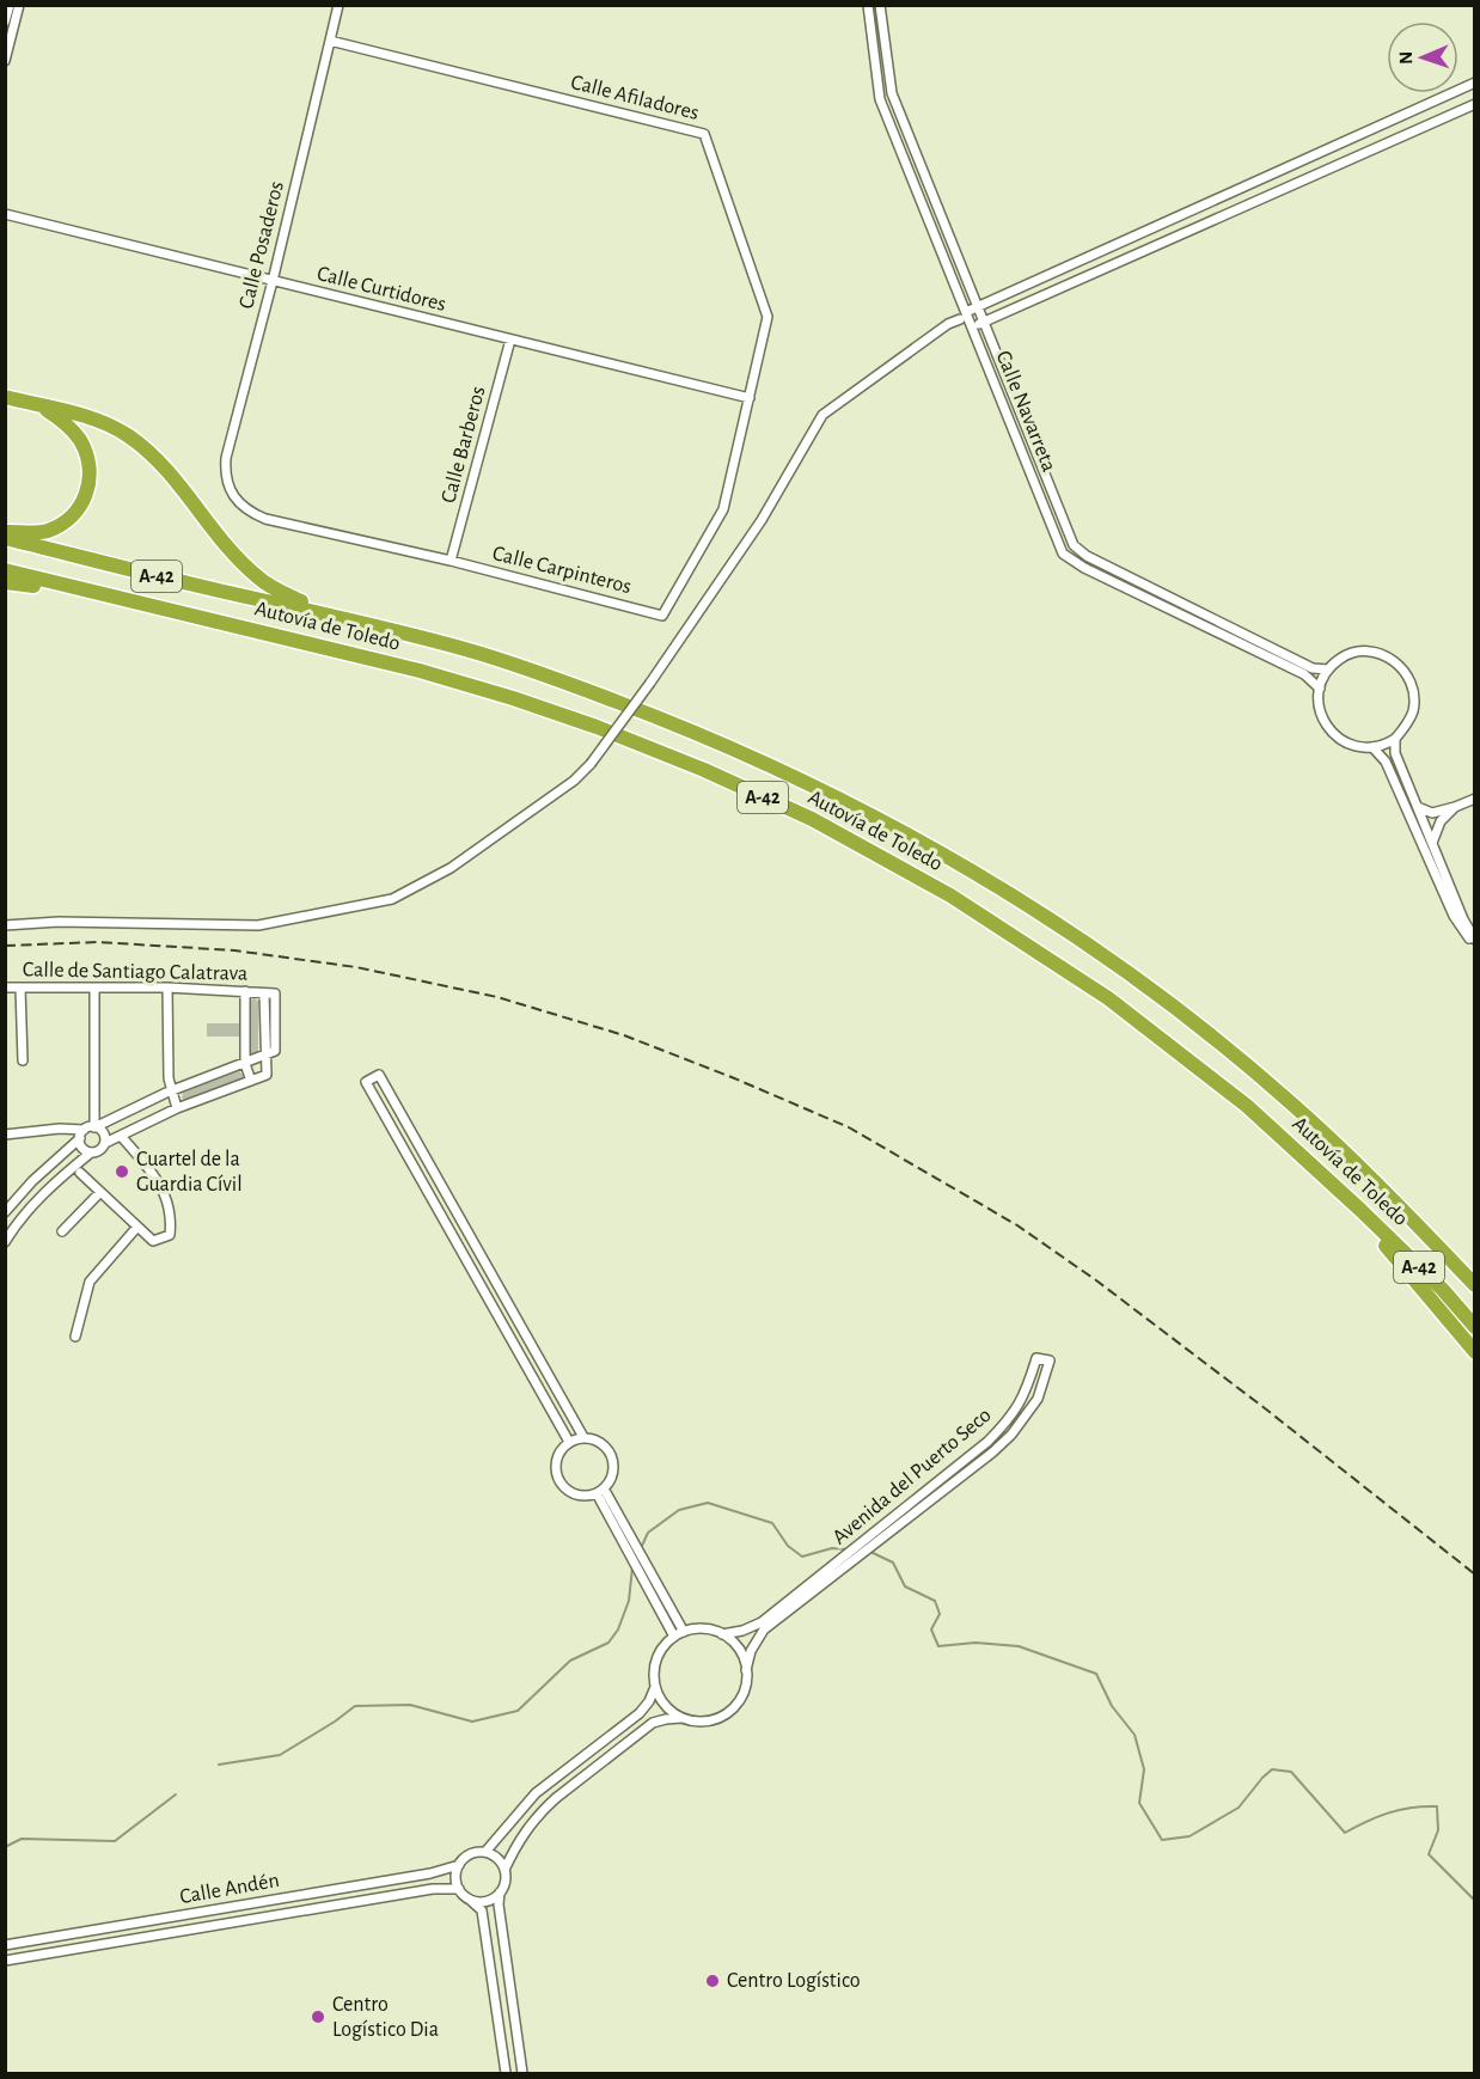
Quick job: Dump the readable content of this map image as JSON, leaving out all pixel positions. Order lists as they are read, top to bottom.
{
  "streets": {
    "highway": ["A-42", "Autovía de Toledo"],
    "street": [
      "Calle Afiladores",
      "Calle Posaderos",
      "Calle Curtidores",
      "Calle Navarreta",
      "Calle Barberos",
      "Calle Carpinteros",
      "Calle de Santiago Calatrava",
      "Avenida del Puerto Seco",
      "Calle Andén"
    ]
  },
  "crossings": [
    ["Calle Afiladores", "Calle Posaderos"],
    ["Calle Afiladores", "Calle Curtidores"],
    ["Calle Afiladores", "Calle Carpinteros"],
    ["Calle Posaderos", "Calle Curtidores"],
    ["Calle Posaderos", "Calle Carpinteros"],
    ["Calle Curtidores", "Calle Barberos"],
    ["Calle Curtidores", "Calle Carpinteros"],
    ["Calle Barberos", "Calle Carpinteros"],
    ["Avenida del Puerto Seco", "Calle Andén"]
  ],
  "places": ["Cuartel de la Guardia Cívil", "Centro Logístico", "Centro Logístico Dia"],
  "north": "left"
}
